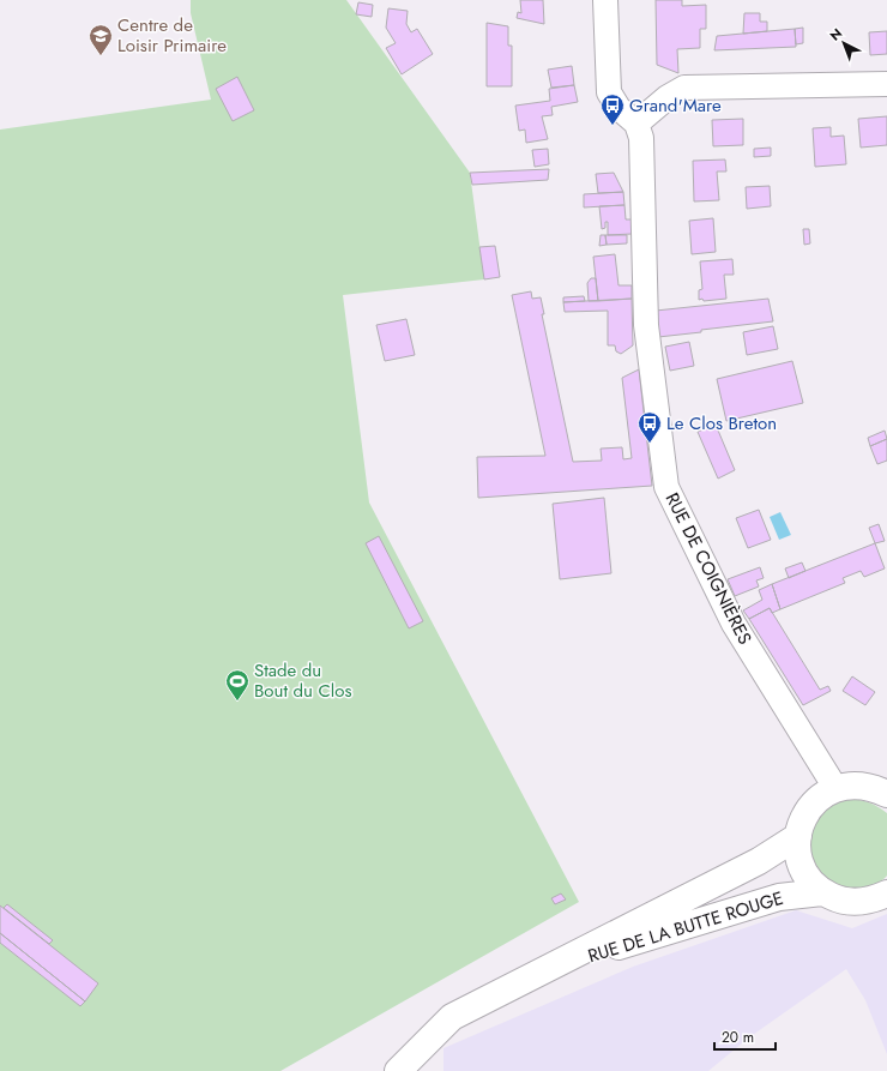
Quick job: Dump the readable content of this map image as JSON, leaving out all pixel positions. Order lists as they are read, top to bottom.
{
  "streets": {
    "street": ["RUE DE COIGNIÈRES", "RUE DE LA BUTTE ROUGE"]
  },
  "places": {
    "school or university": ["Centre de Loisir Primaire"],
    "bus stop": ["Grand'Mare", "Le Clos Breton"],
    "sports": ["Stade du Bout du Clos"]
  },
  "scale_bar": "20 m",
  "north": "top left"
}
